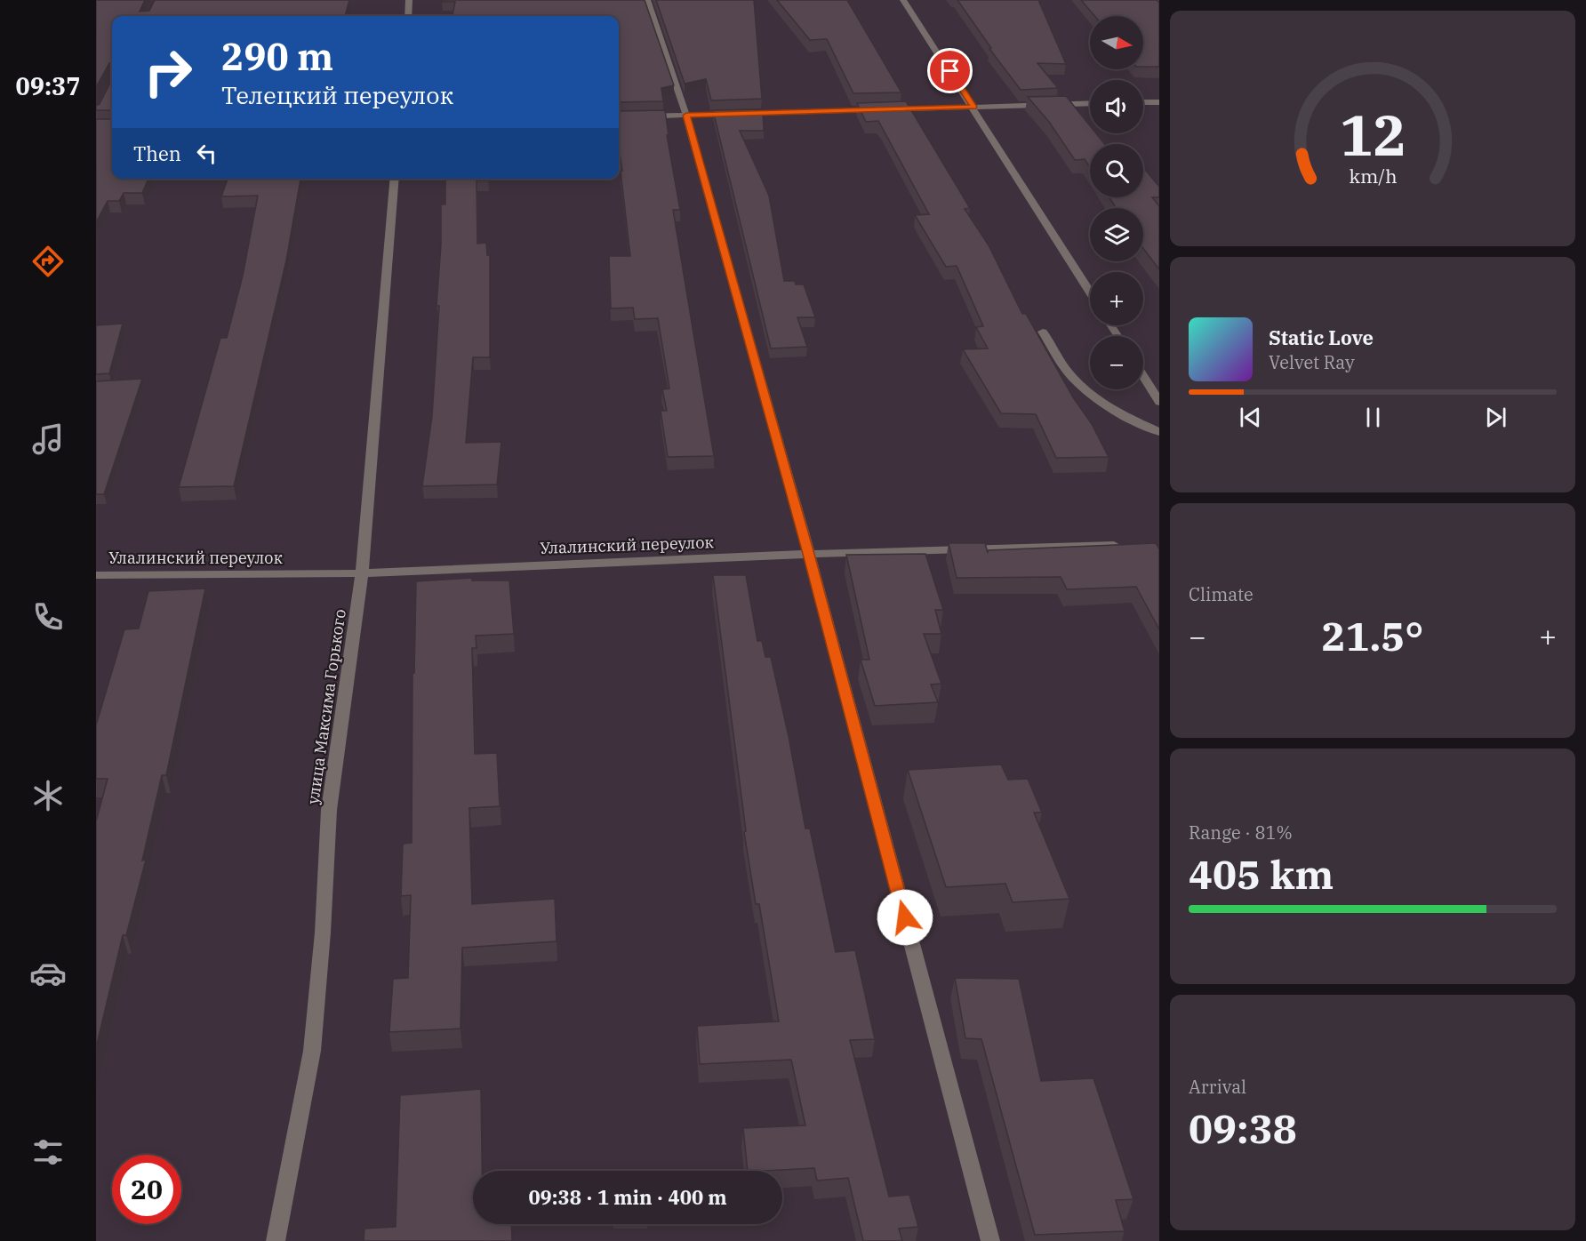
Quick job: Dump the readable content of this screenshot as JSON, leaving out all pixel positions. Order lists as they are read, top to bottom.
{
  "streets": {
    "street": ["Улалинский переулок", "улица Максима Горького"]
  },
  "crossings": [
    ["Улалинский переулок", "улица Максима Горького"]
  ],
  "north": "right",
  "page": {
    "tabs": "09:37",
    "map_buttons": ["+", "−"],
    "turn": ["290 m", "Телецкий переулок"],
    "then": "Then",
    "song": ["Static Love", "Velvet Ray"],
    "tile": [
      "Climate",
      ["Range · 81%", "405 km"],
      ["Arrival", "09:38"]
    ],
    "heat": ["−", "21.5°", "+"],
    "limit": "20",
    "trip": "09:38 · 1 min · 400 m",
    "gauge": ["12", "km/h"]
  }
}
